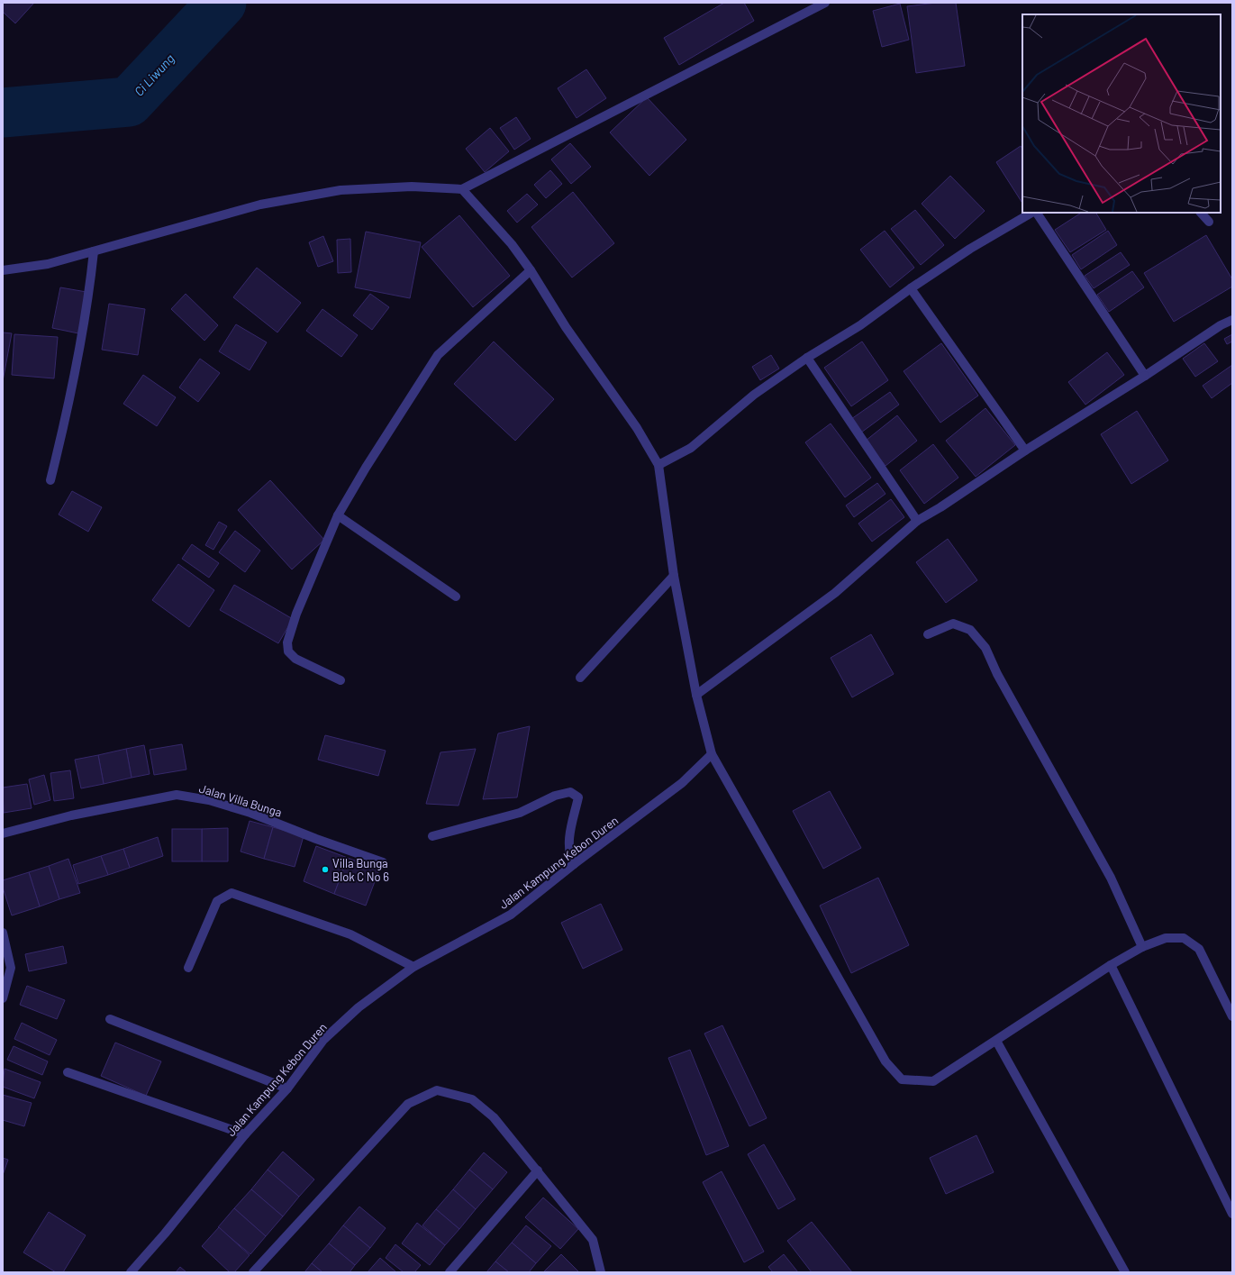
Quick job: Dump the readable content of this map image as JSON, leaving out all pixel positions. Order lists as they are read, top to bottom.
{
  "streets": {
    "street": ["Jalan Villa Bunga", "Jalan Kampung Kebon Duren"]
  },
  "water": ["Ci Liwung"],
  "places": ["Villa Bunga Blok C No 6"]
}
